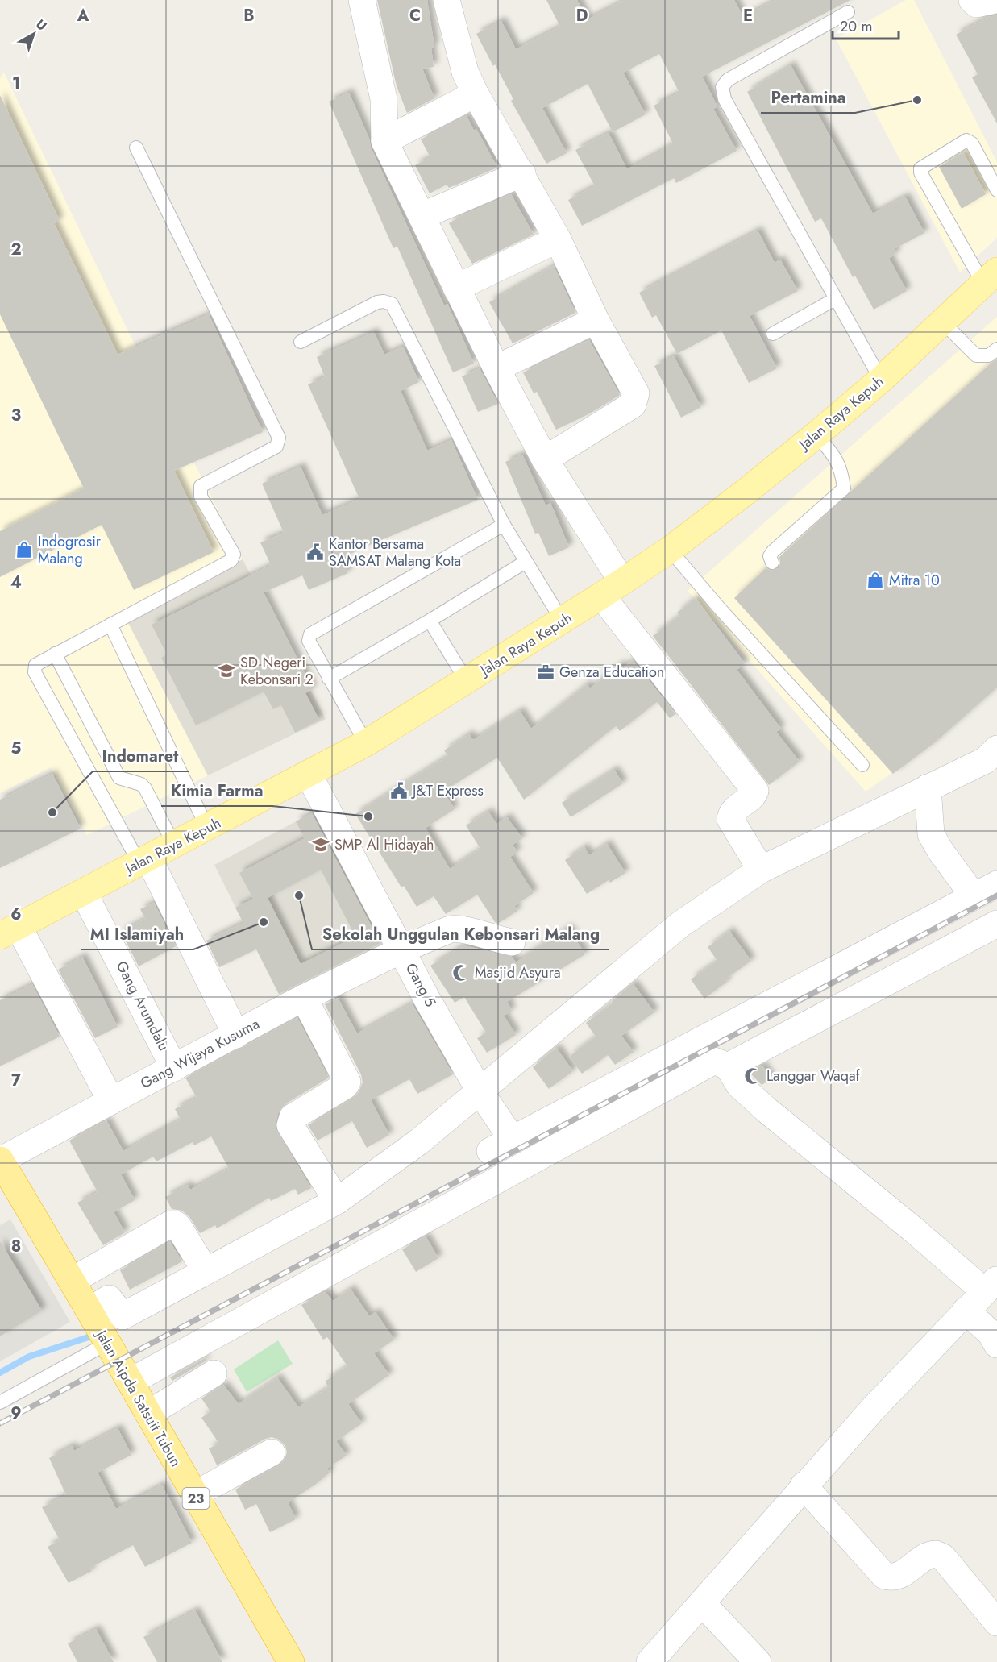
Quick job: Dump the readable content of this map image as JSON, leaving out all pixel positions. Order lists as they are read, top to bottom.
{
  "streets": {
    "highway": ["Jalan Aipda Satsuit Tubun", "23"],
    "main road": ["Jalan Raya Kepuh"],
    "street": ["Gang 5", "Gang Arumdalu", "Gang Wijaya Kusuma"]
  },
  "crossings": [
    ["Jalan Raya Kepuh", "Gang 5"],
    ["Jalan Raya Kepuh", "Gang Arumdalu"],
    ["Gang 5", "Gang Wijaya Kusuma"],
    ["Gang Arumdalu", "Gang Wijaya Kusuma"],
    ["Gang Wijaya Kusuma", "Jalan Aipda Satsuit Tubun"]
  ],
  "places": {
    "other": [
      "Pertamina",
      "Indomaret",
      "Kimia Farma",
      "Sekolah Unggulan Kebonsari Malang",
      "MI Islamiyah"
    ],
    "shop": ["Indogrosir Malang", "Mitra 10"],
    "public building": ["Kantor Bersama SAMSAT Malang Kota", "J&T Express"],
    "school or university": ["SD Negeri Kebonsari 2", "SMP Al Hidayah"],
    "office": ["Genza Education"],
    "mosque": ["Masjid Asyura", "Langgar Waqaf"]
  },
  "scale_bar": "20 m",
  "north": "top right",
  "grid": {
    "columns": [
      "A",
      "B",
      "C",
      "D",
      "E"
    ],
    "rows": [
      "1",
      "2",
      "3",
      "4",
      "5",
      "6",
      "7",
      "8",
      "9"
    ]
  }
}
